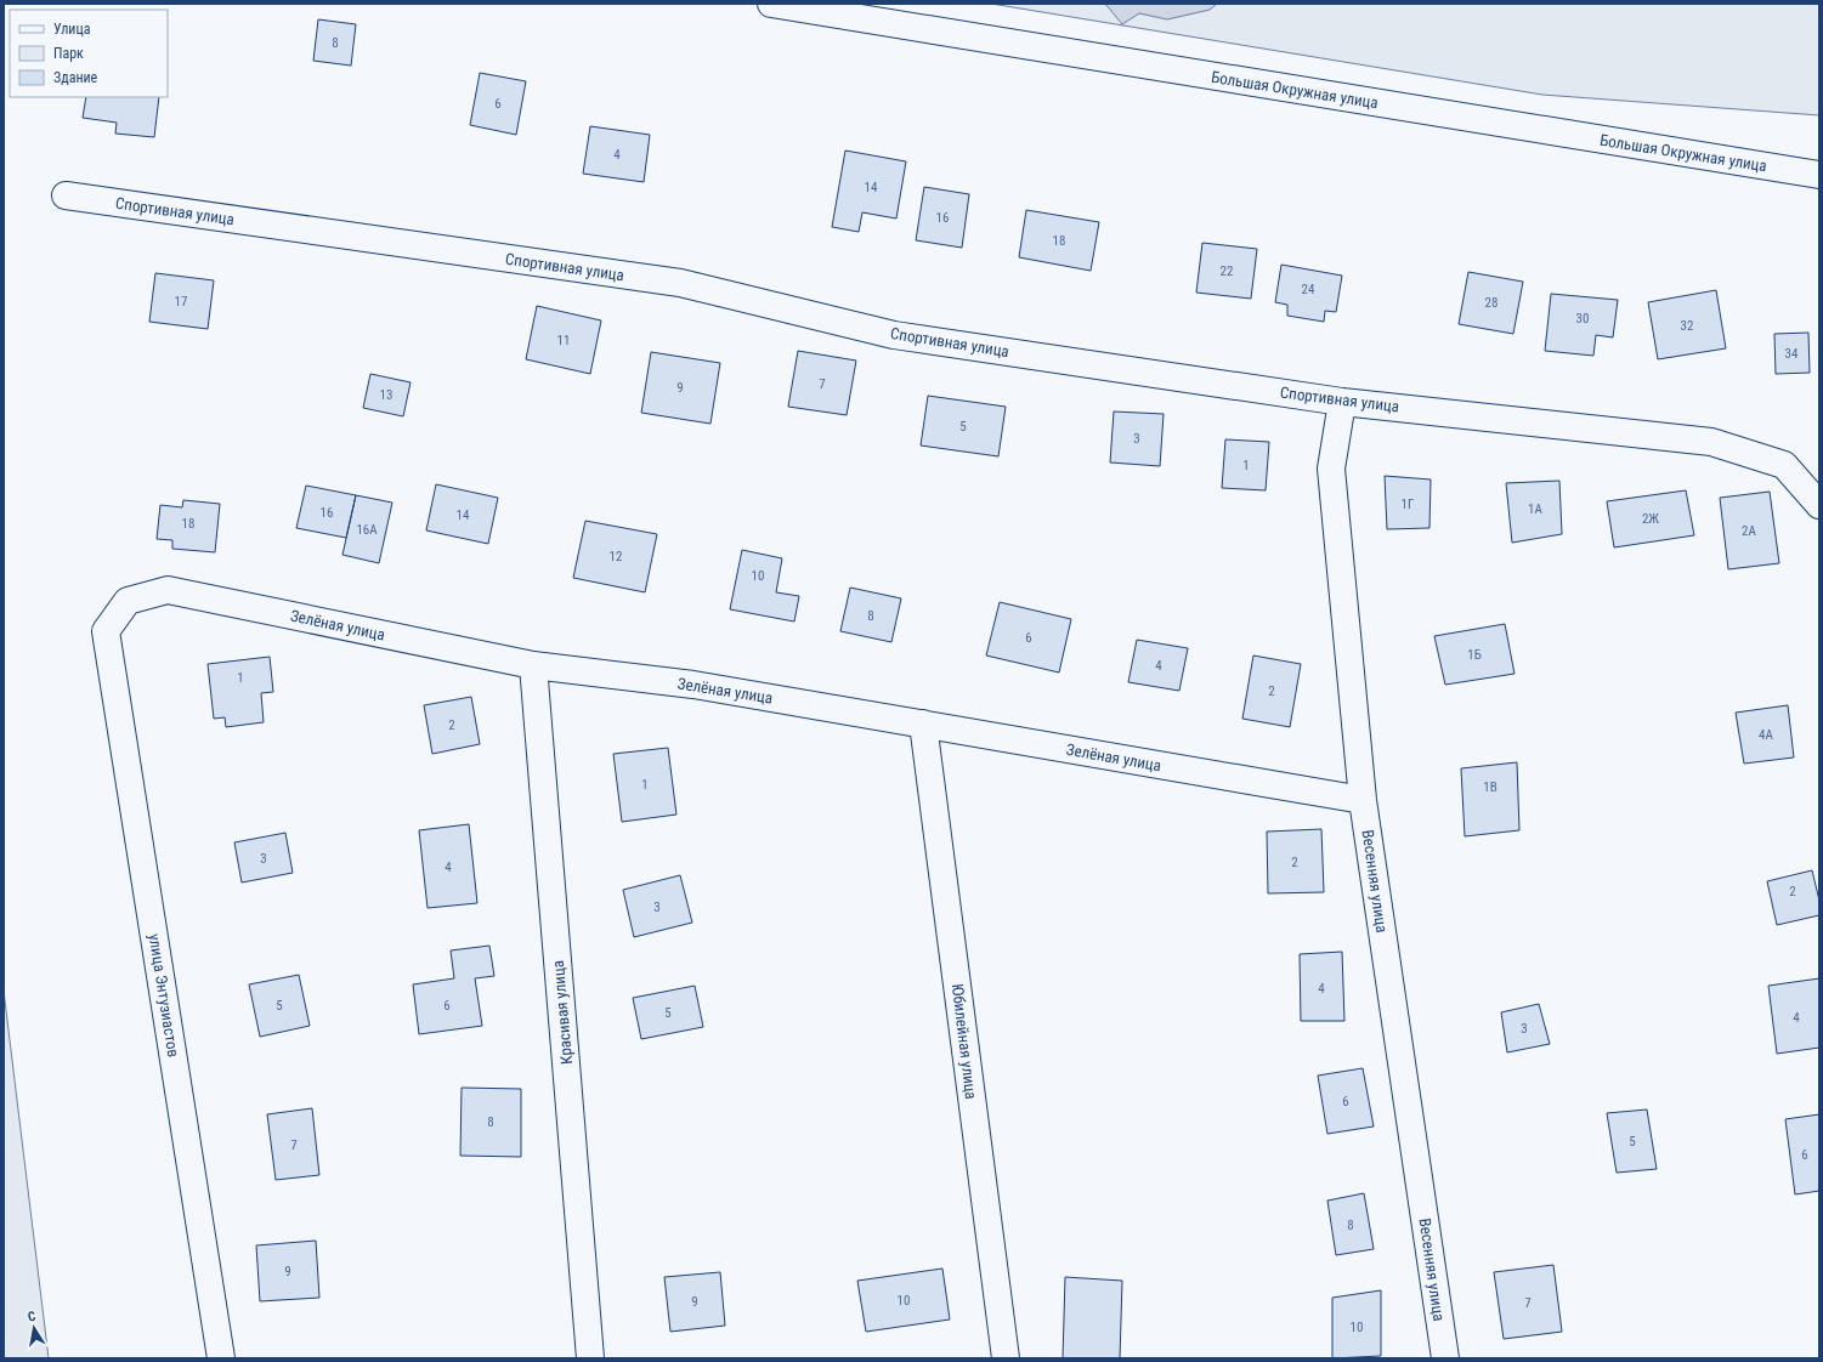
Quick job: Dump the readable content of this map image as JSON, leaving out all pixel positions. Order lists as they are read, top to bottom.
{
  "streets": {
    "street": [
      "Большая Окружная улица",
      "Спортивная улица",
      "Зелёная улица",
      "Весенняя улица",
      "улица Энтузиастов",
      "Красивая улица",
      "Юбилейная улица"
    ]
  },
  "crossings": [
    ["Спортивная улица", "Весенняя улица"],
    ["Зелёная улица", "Весенняя улица"],
    ["Зелёная улица", "улица Энтузиастов"],
    ["Зелёная улица", "Красивая улица"],
    ["Зелёная улица", "Юбилейная улица"]
  ],
  "house_numbers": [
    "8",
    "6",
    "4",
    "14",
    "16",
    "18",
    "22",
    "24",
    "17",
    "28",
    "30",
    "32",
    "11",
    "34",
    "7",
    "9",
    "13",
    "5",
    "3",
    "1",
    "1Г",
    "1А",
    "16",
    "14",
    "2Ж",
    "18",
    "16А",
    "2А",
    "12",
    "10",
    "8",
    "6",
    "1Б",
    "4",
    "1",
    "2",
    "2",
    "4А",
    "1",
    "1В",
    "3",
    "2",
    "4",
    "2",
    "3",
    "4",
    "5",
    "6",
    "5",
    "4",
    "3",
    "6",
    "8",
    "5",
    "7",
    "6",
    "8",
    "9",
    "10",
    "9",
    "7",
    "10"
  ],
  "legend": ["Улица", "Парк", "Здание"],
  "north": "top"
}
